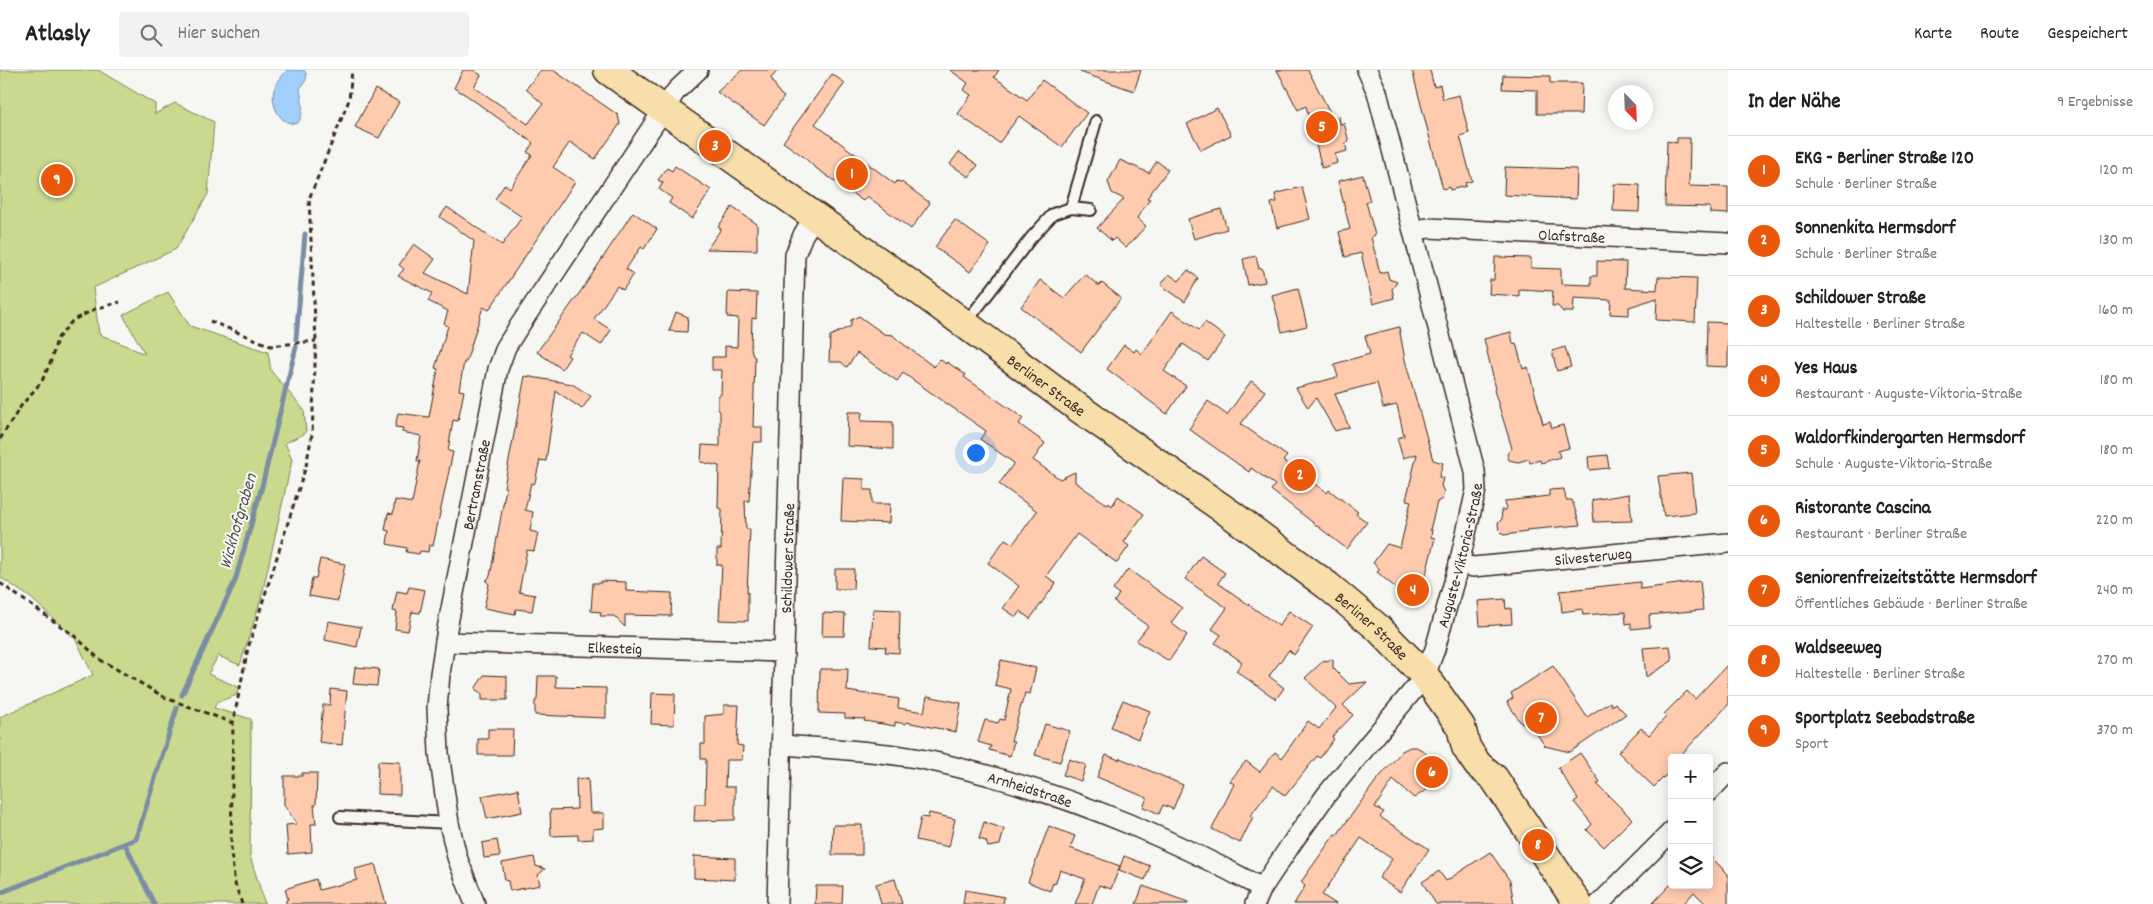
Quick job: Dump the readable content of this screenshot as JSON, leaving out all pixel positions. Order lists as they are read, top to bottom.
{
  "streets": {
    "main road": ["Berliner Straße"],
    "street": [
      "Olafstraße",
      "Bertramstraße",
      "Auguste-Viktoria-Straße",
      "Silvesterweg",
      "Schildower Straße",
      "Elkesteig",
      "Arnheidstraße"
    ]
  },
  "crossings": [
    ["Olafstraße", "Auguste-Viktoria-Straße"],
    ["Berliner Straße", "Bertramstraße"],
    ["Berliner Straße", "Auguste-Viktoria-Straße"],
    ["Berliner Straße", "Schildower Straße"],
    ["Bertramstraße", "Elkesteig"],
    ["Auguste-Viktoria-Straße", "Silvesterweg"],
    ["Auguste-Viktoria-Straße", "Arnheidstraße"],
    ["Schildower Straße", "Elkesteig"],
    ["Schildower Straße", "Arnheidstraße"]
  ],
  "water": ["Wickhofgraben"],
  "north": "bottom right",
  "page": {
    "header": "Atlasly",
    "search": "Hier suchen",
    "nav": ["Karte", "Route", "Gespeichert"],
    "heading": ["In der Nähe", "9 Ergebnisse"],
    "pins": [
      "5",
      "3",
      "1",
      "9",
      "2",
      "4",
      "7",
      "6",
      "8"
    ],
    "list": [
      {
        "mark": "1",
        "name": "EKG - Berliner Straße 120",
        "note": "Schule · Berliner Straße",
        "value": "120 m"
      },
      {
        "mark": "2",
        "name": "Sonnenkita Hermsdorf",
        "note": "Schule · Berliner Straße",
        "value": "130 m"
      },
      {
        "mark": "3",
        "name": "Schildower Straße",
        "note": "Haltestelle · Berliner Straße",
        "value": "160 m"
      },
      {
        "mark": "4",
        "name": "Yes Haus",
        "note": "Restaurant · Auguste-Viktoria-Straße",
        "value": "180 m"
      },
      {
        "mark": "5",
        "name": "Waldorfkindergarten Hermsdorf",
        "note": "Schule · Auguste-Viktoria-Straße",
        "value": "180 m"
      },
      {
        "mark": "6",
        "name": "Ristorante Cascina",
        "note": "Restaurant · Berliner Straße",
        "value": "220 m"
      },
      {
        "mark": "7",
        "name": "Seniorenfreizeitstätte Hermsdorf",
        "note": "Öffentliches Gebäude · Berliner Straße",
        "value": "240 m"
      },
      {
        "mark": "8",
        "name": "Waldseeweg",
        "note": "Haltestelle · Berliner Straße",
        "value": "270 m"
      },
      {
        "mark": "9",
        "name": "Sportplatz Seebadstraße",
        "note": "Sport",
        "value": "370 m"
      }
    ],
    "map_buttons": ["+", "−"]
  }
}
